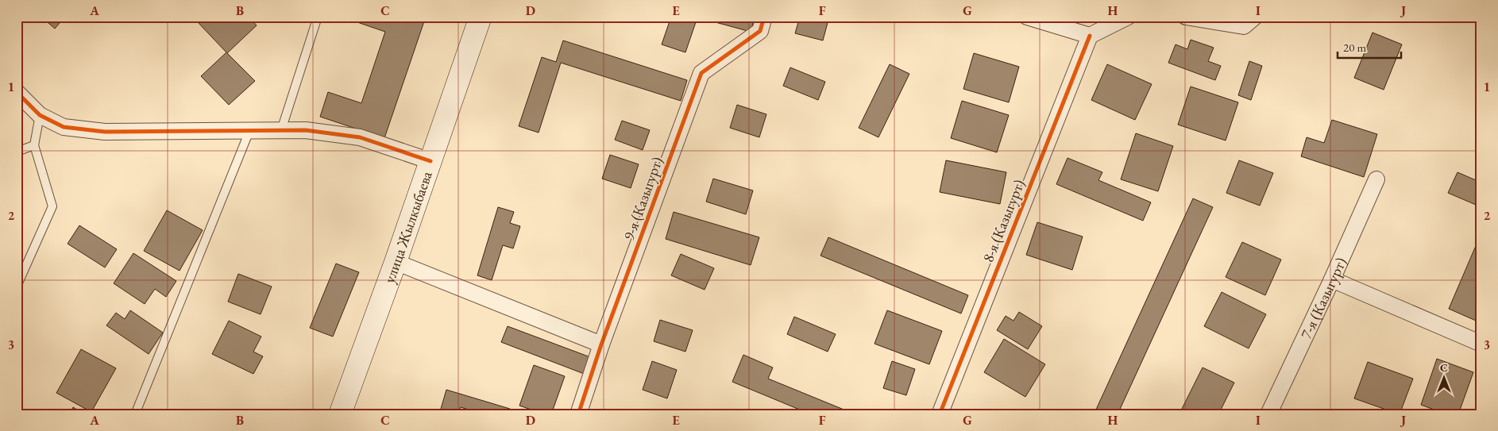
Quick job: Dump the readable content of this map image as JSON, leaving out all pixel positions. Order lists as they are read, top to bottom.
{
  "streets": {
    "main road": ["улица Жылкыбаева"],
    "street": ["9-я (Казыгурт)", "8-я (Казыгурт)", "7-я (Казыгурт)"]
  },
  "scale_bar": "20 m",
  "north": "top",
  "grid": {
    "columns": [
      "A",
      "B",
      "C",
      "D",
      "E",
      "F",
      "G",
      "H",
      "I",
      "J"
    ],
    "rows": ["1", "2", "3"]
  }
}
